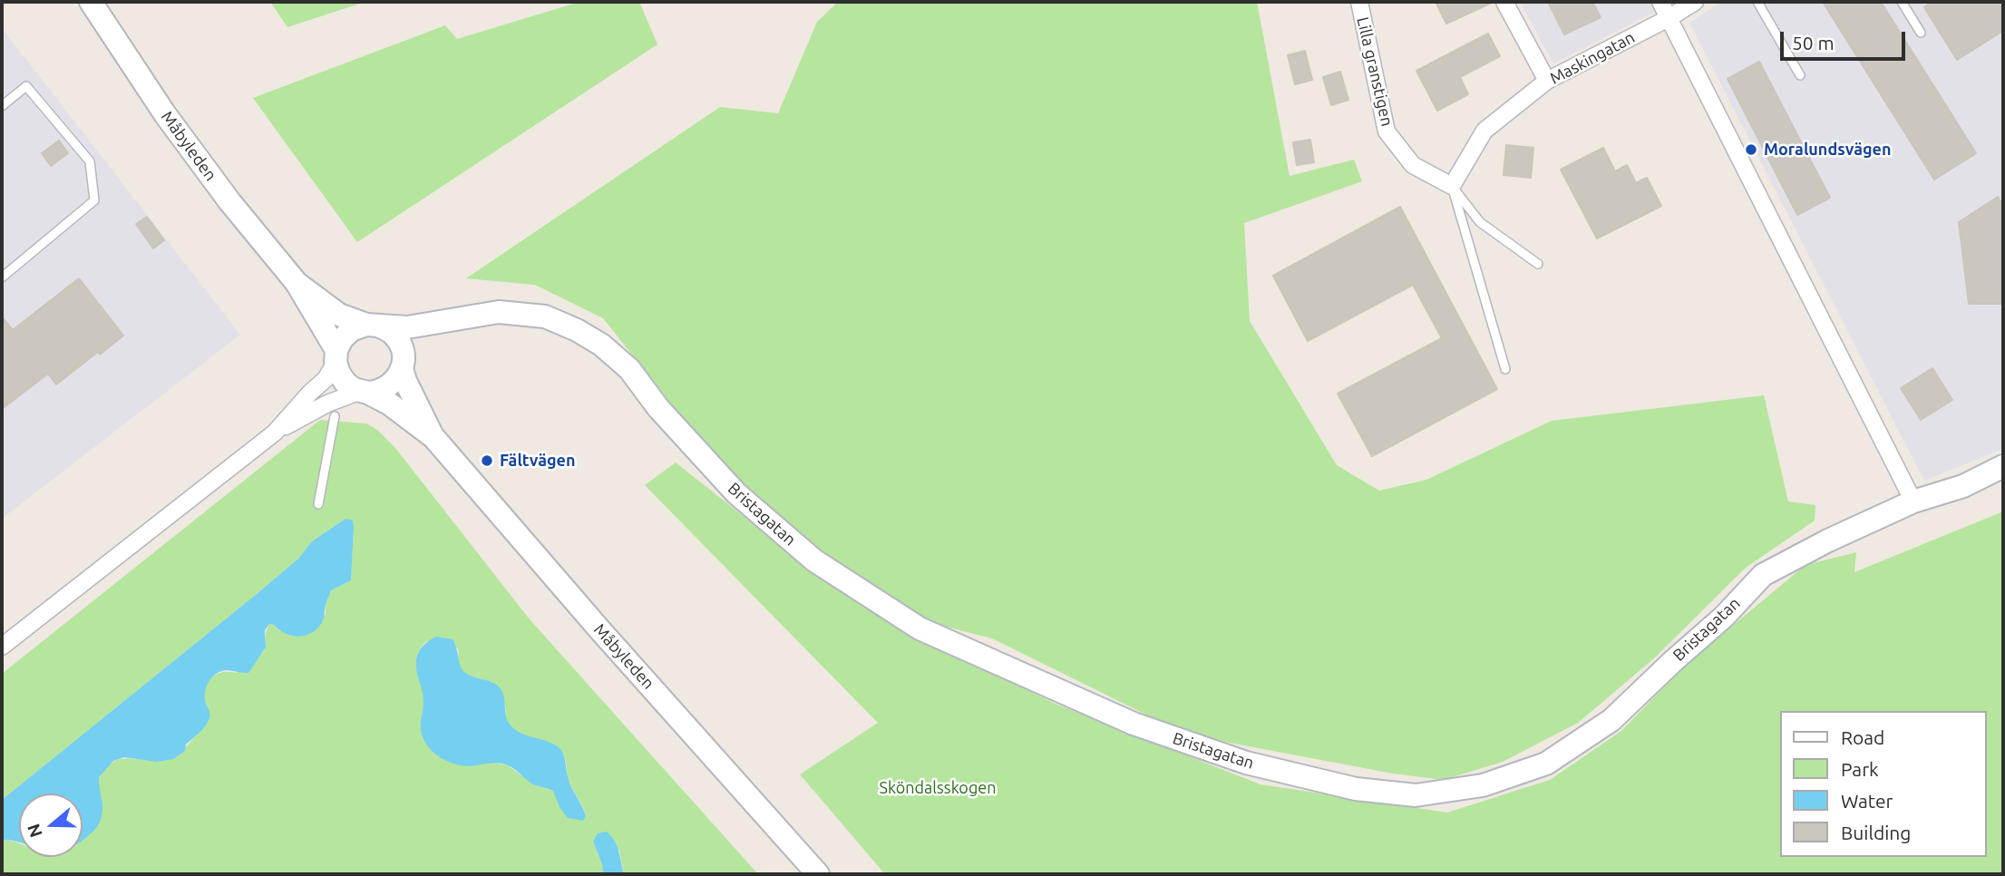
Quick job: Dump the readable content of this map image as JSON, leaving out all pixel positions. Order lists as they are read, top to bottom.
{
  "streets": {
    "street": [
      "Maskingatan",
      "Lilla granstigen",
      "Måbyleden",
      "Bristagatan"
    ]
  },
  "crossings": [
    ["Maskingatan", "Lilla granstigen"],
    ["Måbyleden", "Bristagatan"]
  ],
  "parks": ["Sköndalsskogen"],
  "places": ["Moralundsvägen", "Fältvägen"],
  "legend": [
    "Road",
    "Park",
    "Water",
    "Building"
  ],
  "scale_bar": "50 m",
  "north": "left"
}
